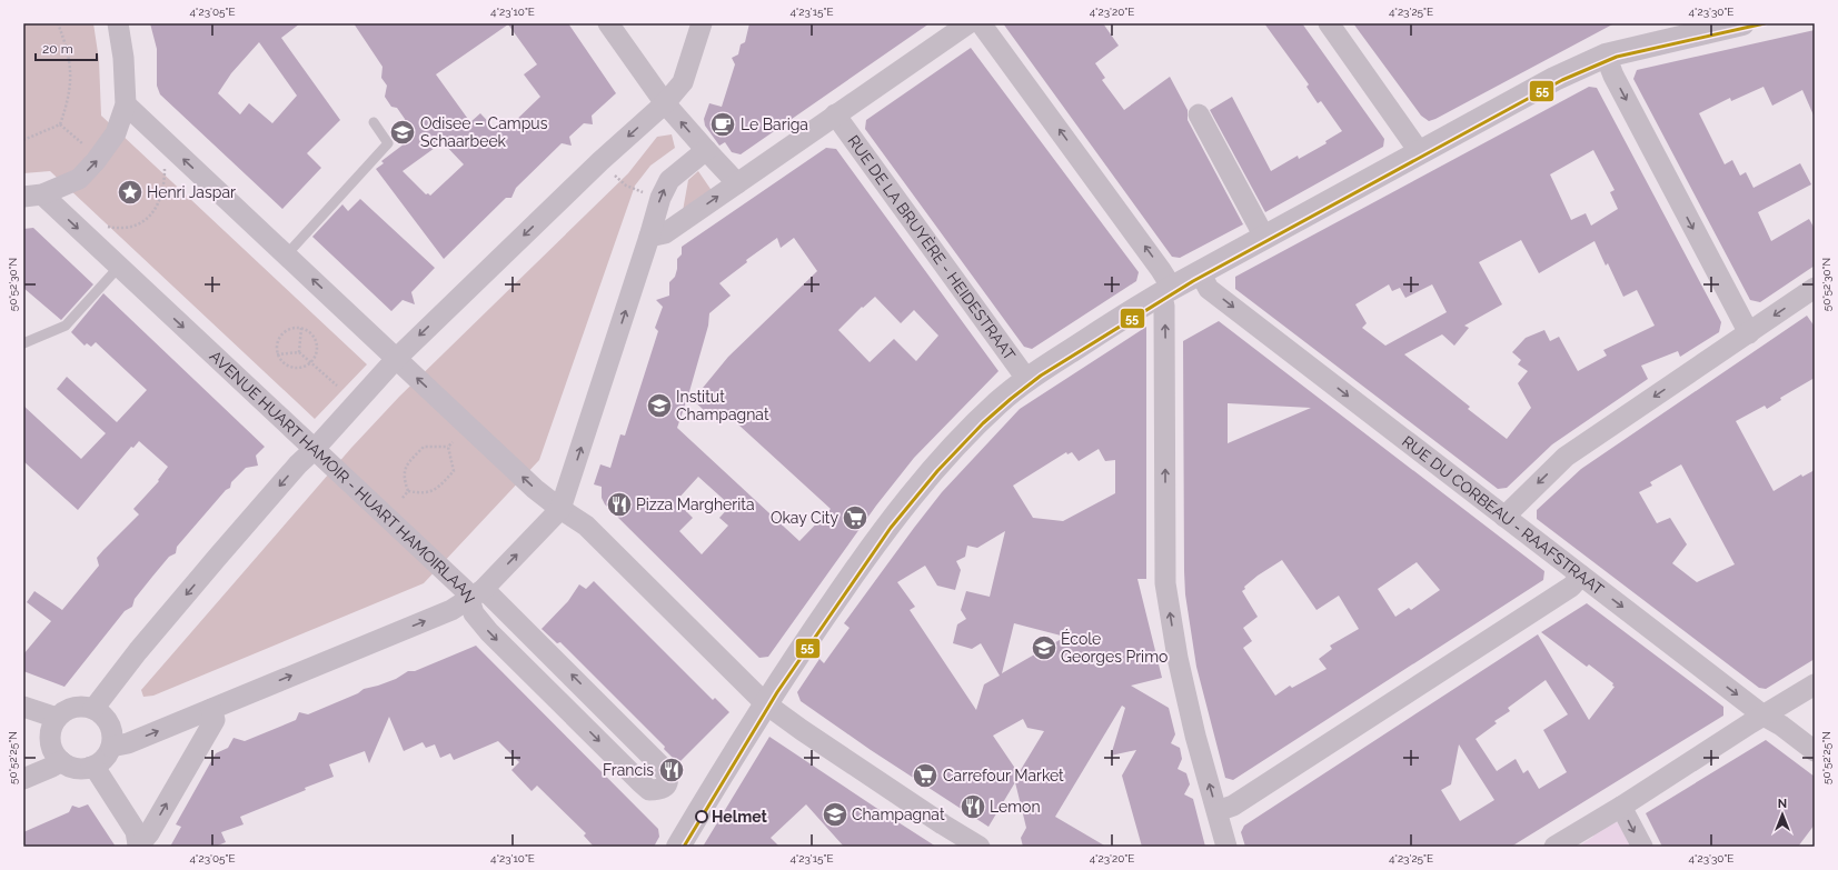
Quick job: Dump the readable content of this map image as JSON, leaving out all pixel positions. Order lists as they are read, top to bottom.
{
  "streets": {
    "street": ["RUE DE LA BRUYÈRE - HEIDESTRAAT", "AVENUE HUART HAMOIR - HUART HAMOIRLAAN", "RUE DU CORBEAU - RAAFSTRAAT"]
  },
  "one_way": ["RUE DU CORBEAU - RAAFSTRAAT"],
  "places": {
    "cafe": ["Le Bariga"],
    "school or university": [
      "Odisee – Campus Schaarbeek",
      "Institut Champagnat",
      "École Georges Primo",
      "Champagnat"
    ],
    "place": ["Henri Jaspar"],
    "restaurant": ["Pizza Margherita", "Francis", "Lemon"],
    "supermarket": ["Okay City", "Carrefour Market"],
    "other": ["Helmet"]
  },
  "lines": ["transit line 55"],
  "scale_bar": "20 m",
  "north": "top",
  "coordinates": [
    "4°23'05\"E",
    "4°23'10\"E",
    "4°23'15\"E",
    "4°23'20\"E",
    "4°23'25\"E",
    "4°23'30\"E",
    "50°52'30\"N",
    "50°52'25\"N"
  ]
}
